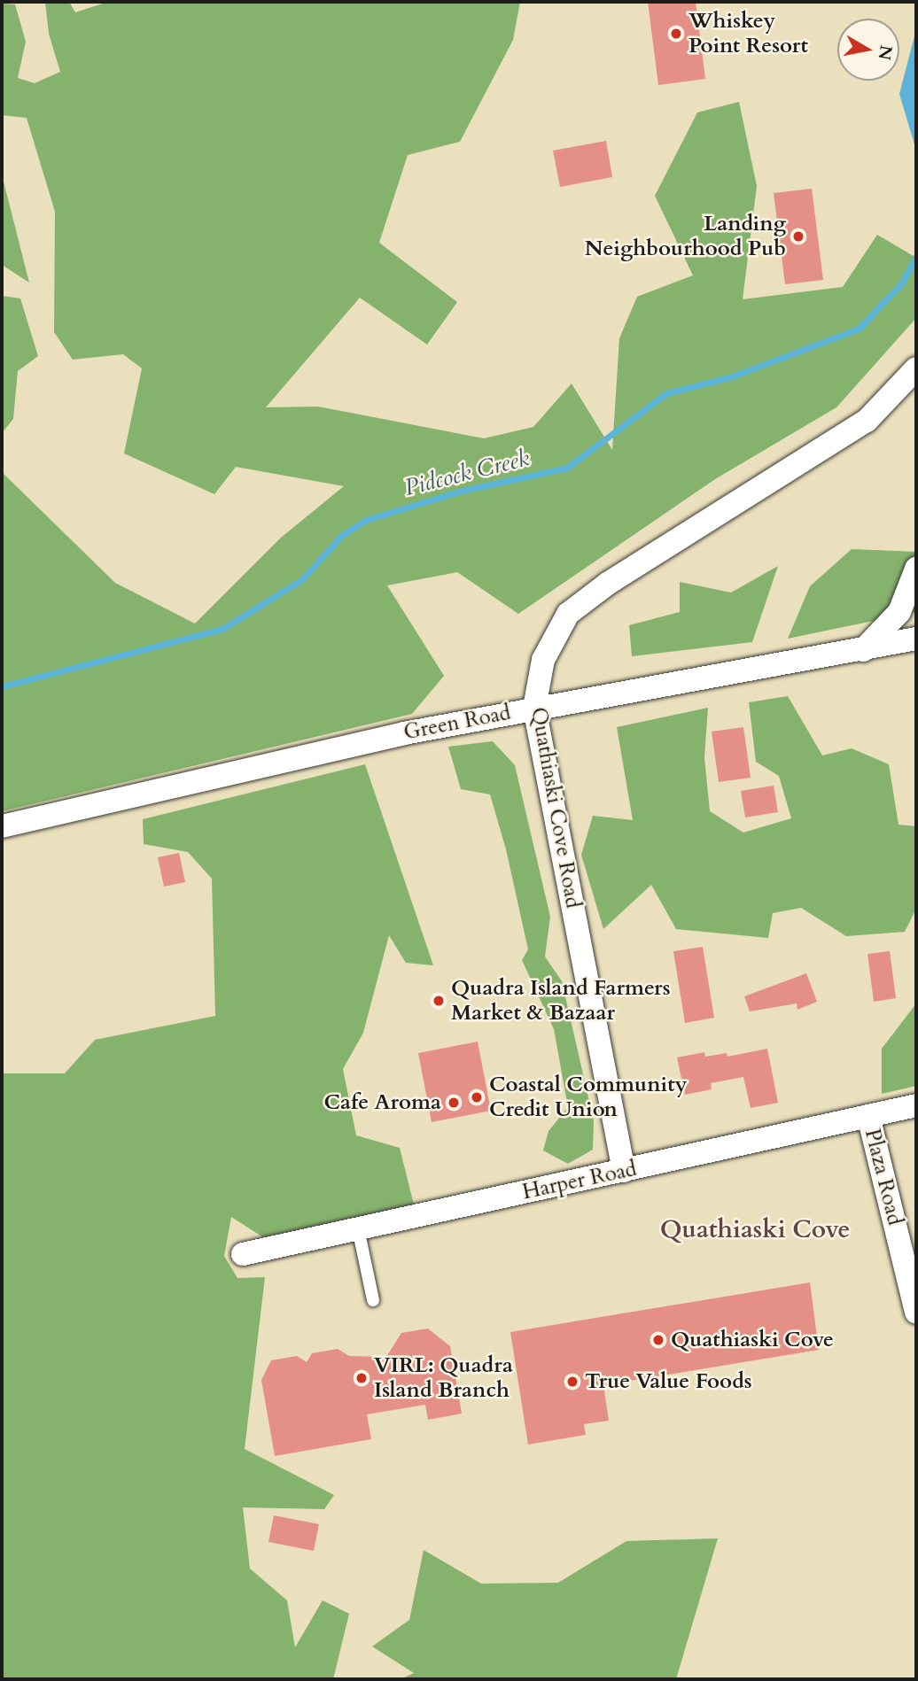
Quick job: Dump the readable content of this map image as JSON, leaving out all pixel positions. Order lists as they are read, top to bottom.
{
  "streets": {
    "street": [
      "Green Road",
      "Quathiaski Cove Road",
      "Plaza Road",
      "Harper Road"
    ]
  },
  "crossings": [
    ["Green Road", "Quathiaski Cove Road"],
    ["Quathiaski Cove Road", "Harper Road"],
    ["Plaza Road", "Harper Road"]
  ],
  "districts": ["Quathiaski Cove"],
  "water": ["Pidcock Creek"],
  "places": [
    "Whiskey Point Resort",
    "Landing Neighbourhood Pub",
    "Quadra Island Farmers Market & Bazaar",
    "Coastal Community Credit Union",
    "Cafe Aroma",
    "Quathiaski Cove",
    "VIRL: Quadra Island Branch",
    "True Value Foods"
  ],
  "north": "right"
}
